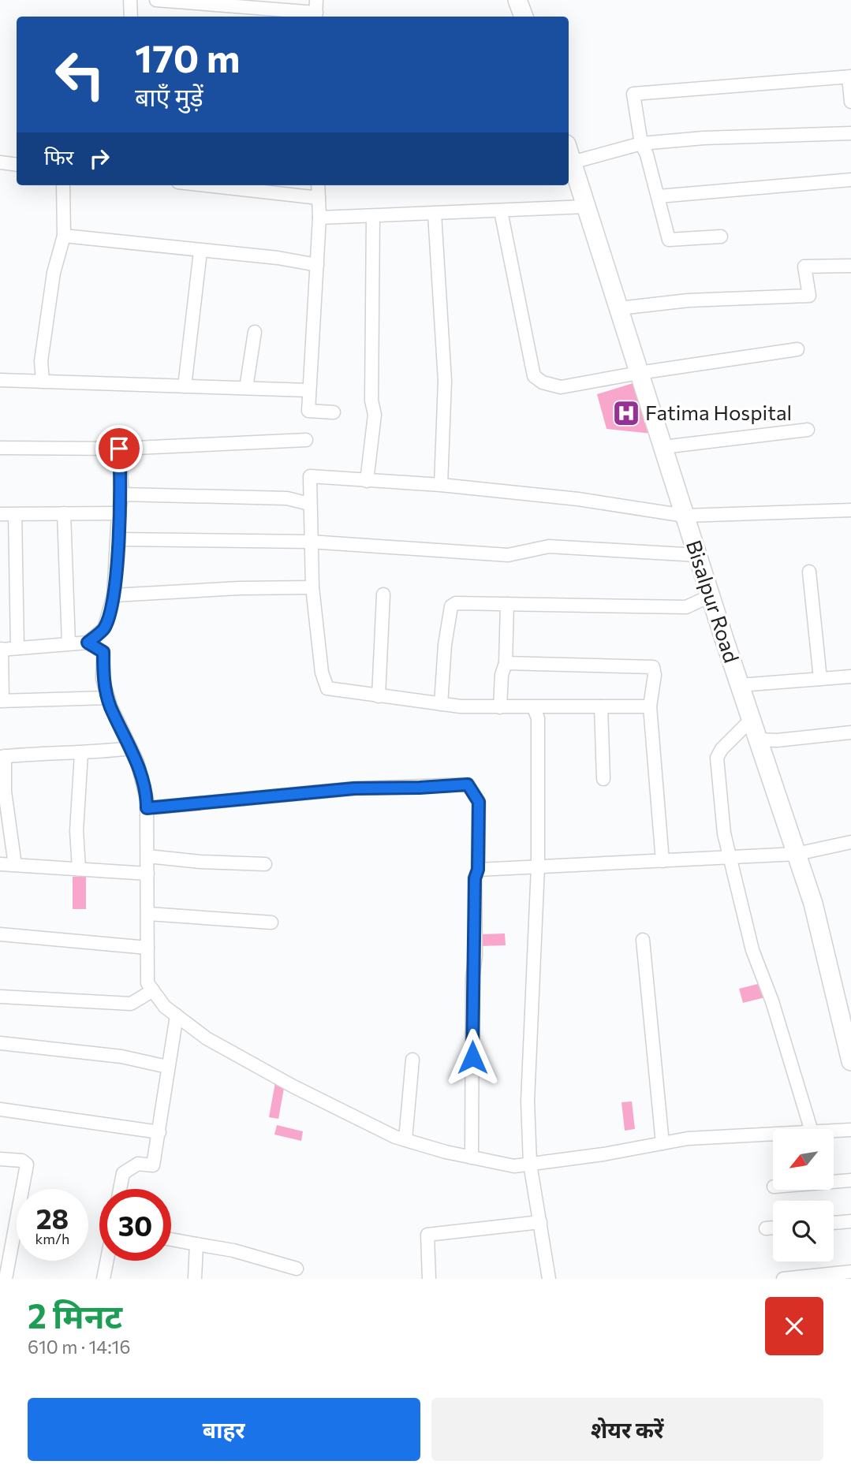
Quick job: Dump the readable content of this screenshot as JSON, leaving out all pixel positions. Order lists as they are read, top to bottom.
{
  "streets": {
    "main road": ["Bisalpur Road"]
  },
  "places": {
    "hospital": ["Fatima Hospital"]
  },
  "north": "bottom left",
  "page": {
    "turn": ["170 m", "बाएँ मुड़ें"],
    "then": "फिर",
    "speed": "28 km/h",
    "limit": "30",
    "heading": ["2 मिनट", "610 m · 14:16"],
    "buttons": ["बाहर", "शेयर करें"]
  }
}
